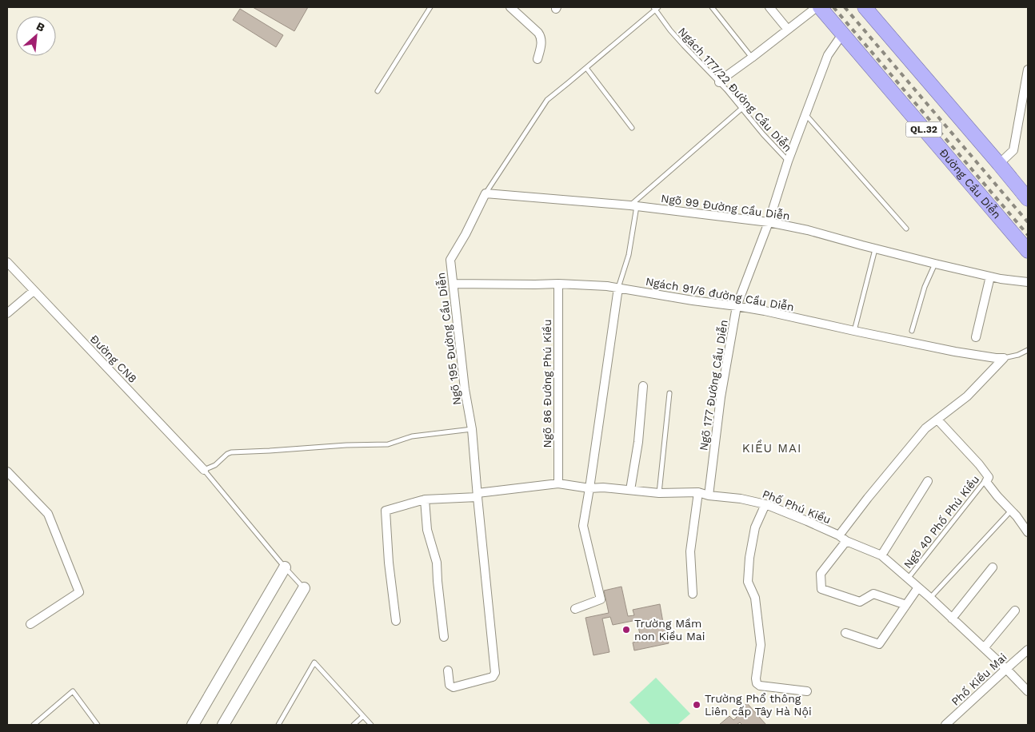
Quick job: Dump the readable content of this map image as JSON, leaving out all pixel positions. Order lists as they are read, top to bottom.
{
  "streets": {
    "highway": ["QL.32", "Đường Cầu Diễn"],
    "street": [
      "Ngõ 99 Đường Cầu Diễn",
      "Ngách 91/6 đường Cầu Diễn",
      "Ngõ 195 Đường Cầu Diễn",
      "Đường CN8",
      "Ngõ 86 Đường Phú Kiều",
      "Ngõ 177 Đường Cầu Diễn",
      "Phố Phú Kiều",
      "Phố Kiều Mai"
    ],
    "lane": ["Ngách 177/22 Đường Cầu Diễn", "Ngõ 40 Phố Phú Kiều"]
  },
  "crossings": [
    ["Ngách 177/22 Đường Cầu Diễn", "Ngõ 195 Đường Cầu Diễn"],
    ["Ngách 177/22 Đường Cầu Diễn", "Ngõ 177 Đường Cầu Diễn"],
    ["Đường Cầu Diễn", "Ngõ 177 Đường Cầu Diễn"],
    ["Ngõ 99 Đường Cầu Diễn", "Ngõ 195 Đường Cầu Diễn"],
    ["Ngõ 99 Đường Cầu Diễn", "Ngõ 177 Đường Cầu Diễn"],
    ["Ngách 91/6 đường Cầu Diễn", "Ngõ 195 Đường Cầu Diễn"],
    ["Ngách 91/6 đường Cầu Diễn", "Ngõ 86 Đường Phú Kiều"],
    ["Ngách 91/6 đường Cầu Diễn", "Ngõ 177 Đường Cầu Diễn"],
    ["Ngõ 195 Đường Cầu Diễn", "Phố Phú Kiều"],
    ["Ngõ 86 Đường Phú Kiều", "Phố Phú Kiều"],
    ["Ngõ 177 Đường Cầu Diễn", "Phố Phú Kiều"],
    ["Phố Phú Kiều", "Ngõ 40 Phố Phú Kiều"],
    ["Phố Phú Kiều", "Phố Kiều Mai"]
  ],
  "districts": ["KIỀU MAI"],
  "places": ["Trường Mầm non Kiều Mai", "Trường Phổ thông Liên cấp Tây Hà Nội"],
  "north": "top right"
}
